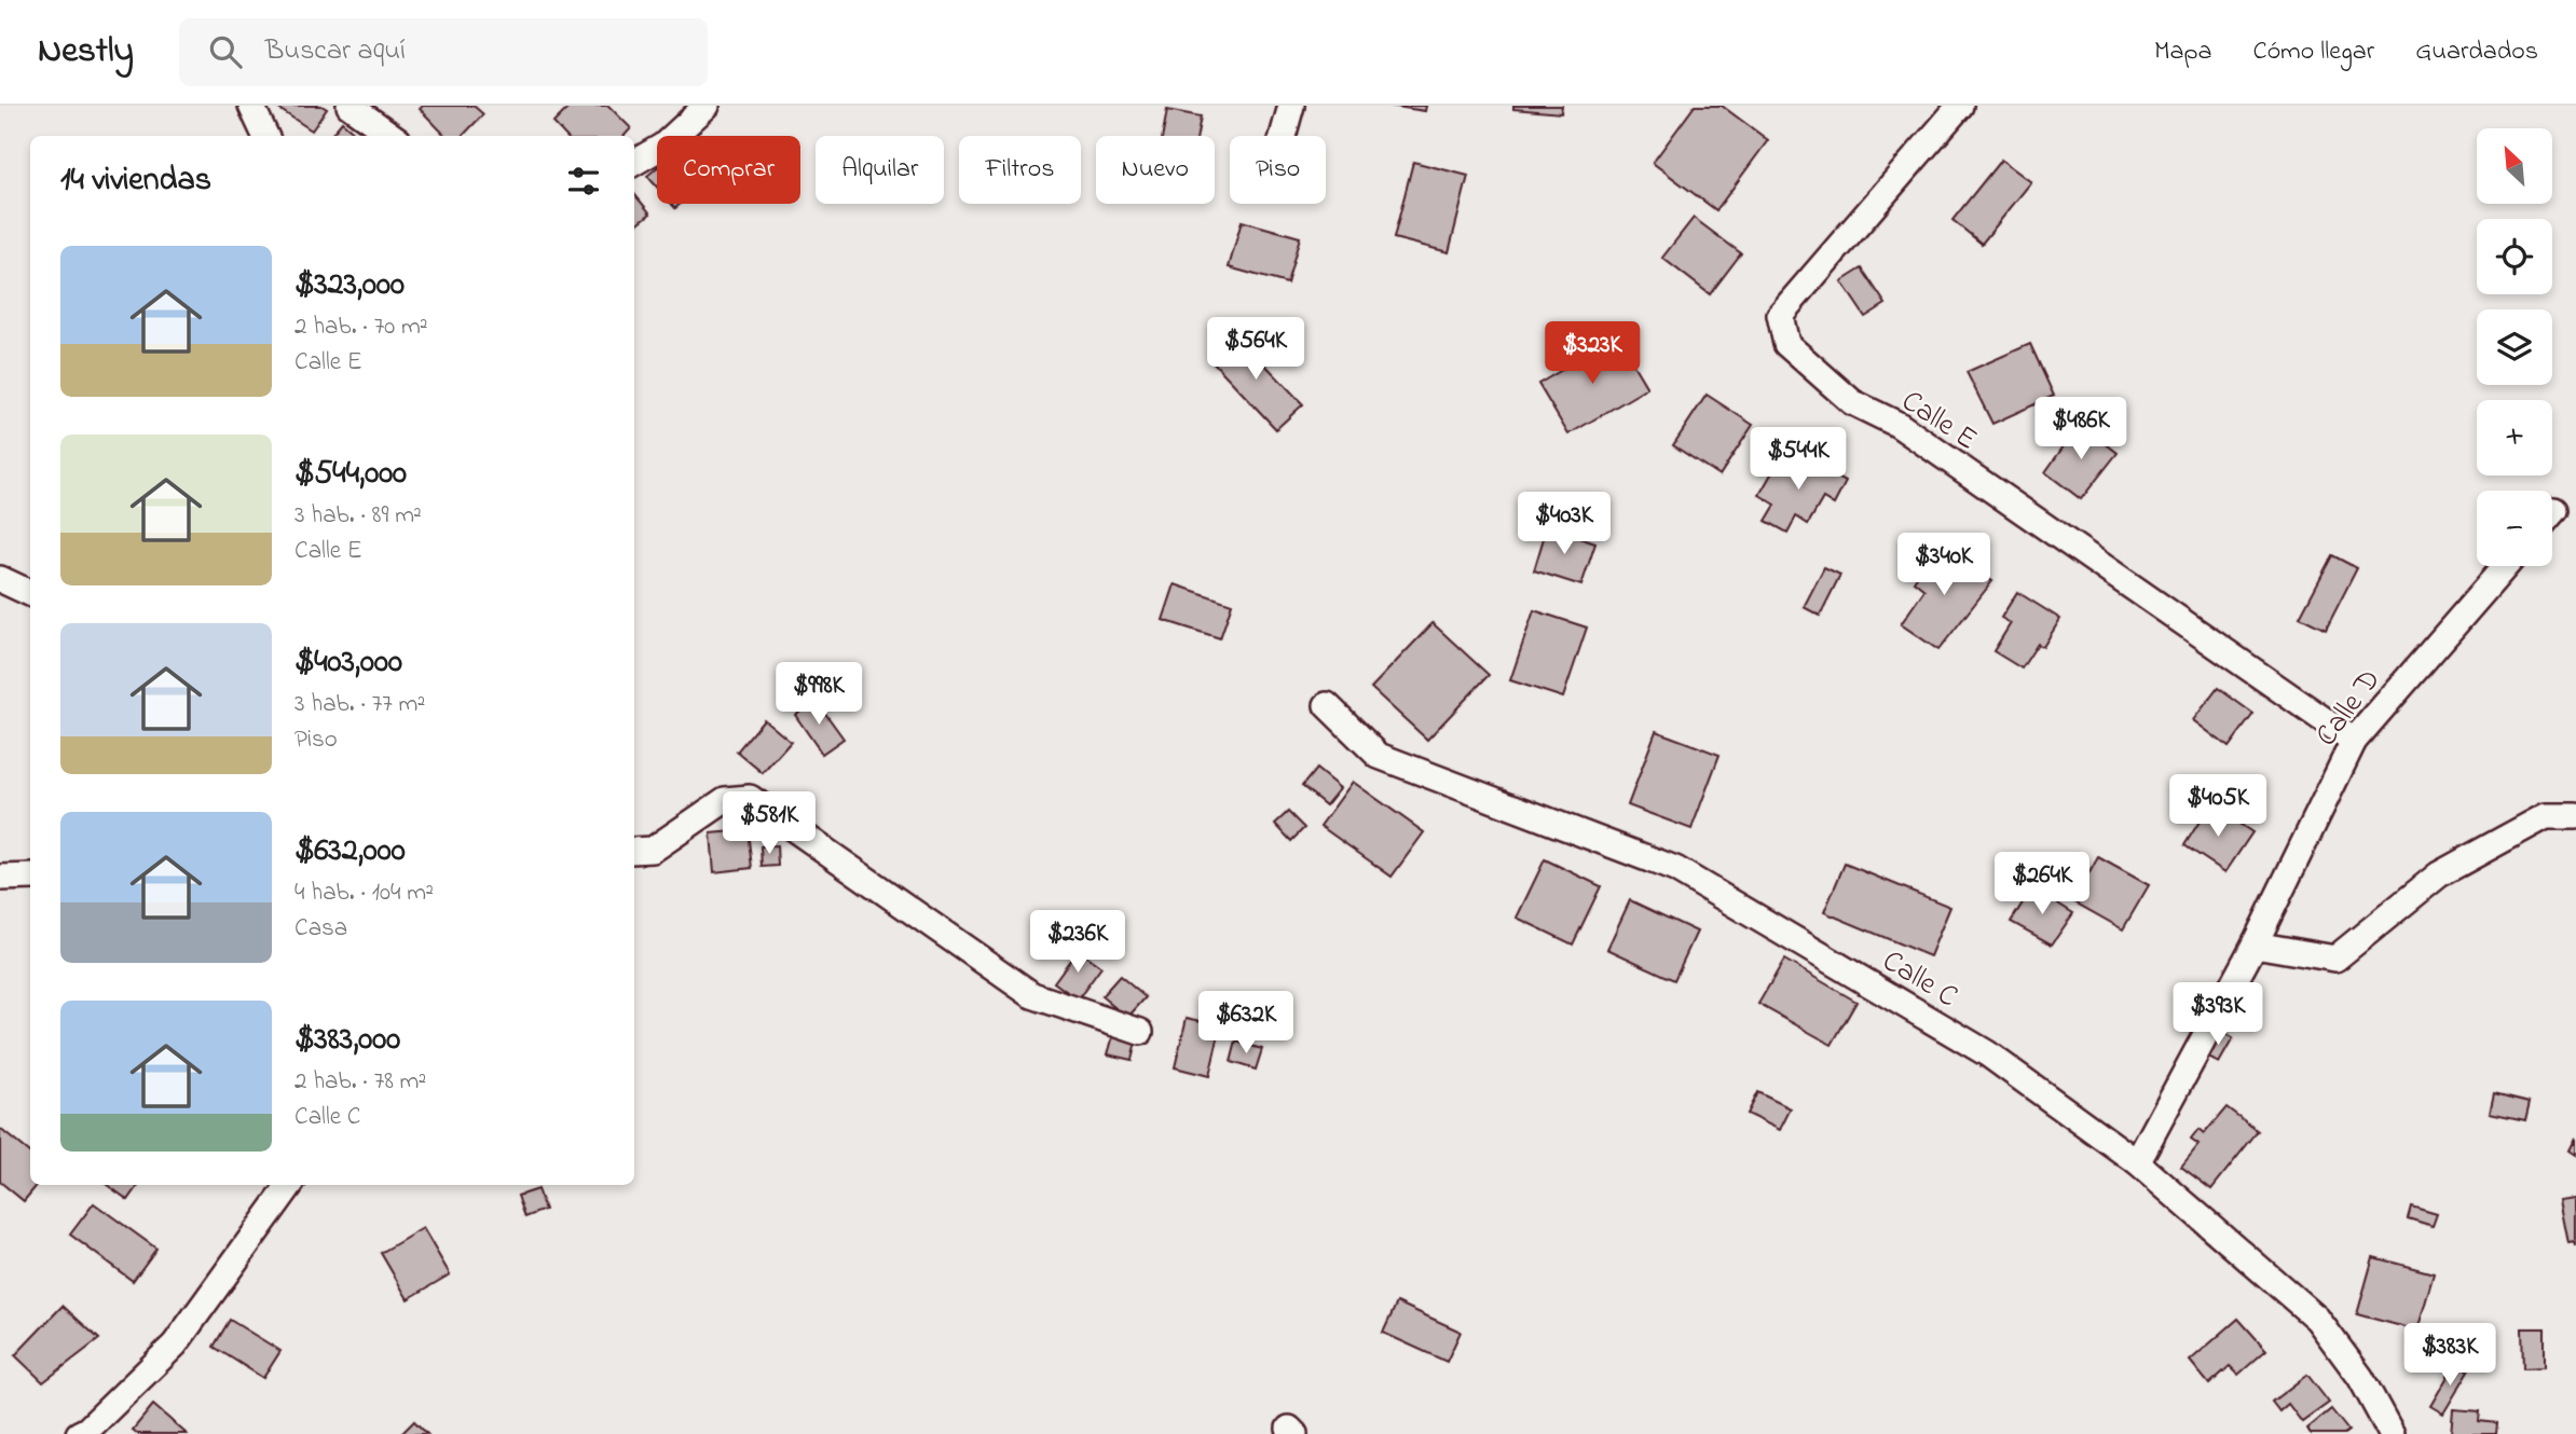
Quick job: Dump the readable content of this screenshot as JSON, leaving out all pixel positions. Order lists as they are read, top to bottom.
{
  "streets": {
    "street": ["Calle E", "Calle D", "Calle C"]
  },
  "crossings": [
    ["Calle E", "Calle D"],
    ["Calle D", "Calle C"]
  ],
  "north": "top left",
  "page": {
    "header": "Nestly",
    "search": "Buscar aquí",
    "nav": ["Mapa", "Cómo llegar", "Guardados"],
    "map_buttons": ["+", "−"],
    "chip": [
      "Comprar",
      "Alquilar",
      "Filtros",
      "Nuevo",
      "Piso"
    ],
    "heading": "14 viviendas",
    "list": [
      {
        "name": "$323,000",
        "note": "2 hab. · 70 m² · Calle E"
      },
      {
        "name": "$544,000",
        "note": "3 hab. · 89 m² · Calle E"
      },
      {
        "name": "$403,000",
        "note": "3 hab. · 77 m² · Piso"
      },
      {
        "name": "$632,000",
        "note": "4 hab. · 104 m² · Casa"
      },
      {
        "name": "$383,000",
        "note": "2 hab. · 78 m² · Calle C"
      }
    ],
    "price": [
      "$564K",
      "$323K",
      "$486K",
      "$544K",
      "$403K",
      "$340K",
      "$998K",
      "$405K",
      "$581K",
      "$264K",
      "$236K",
      "$393K",
      "$632K",
      "$383K"
    ]
  }
}
